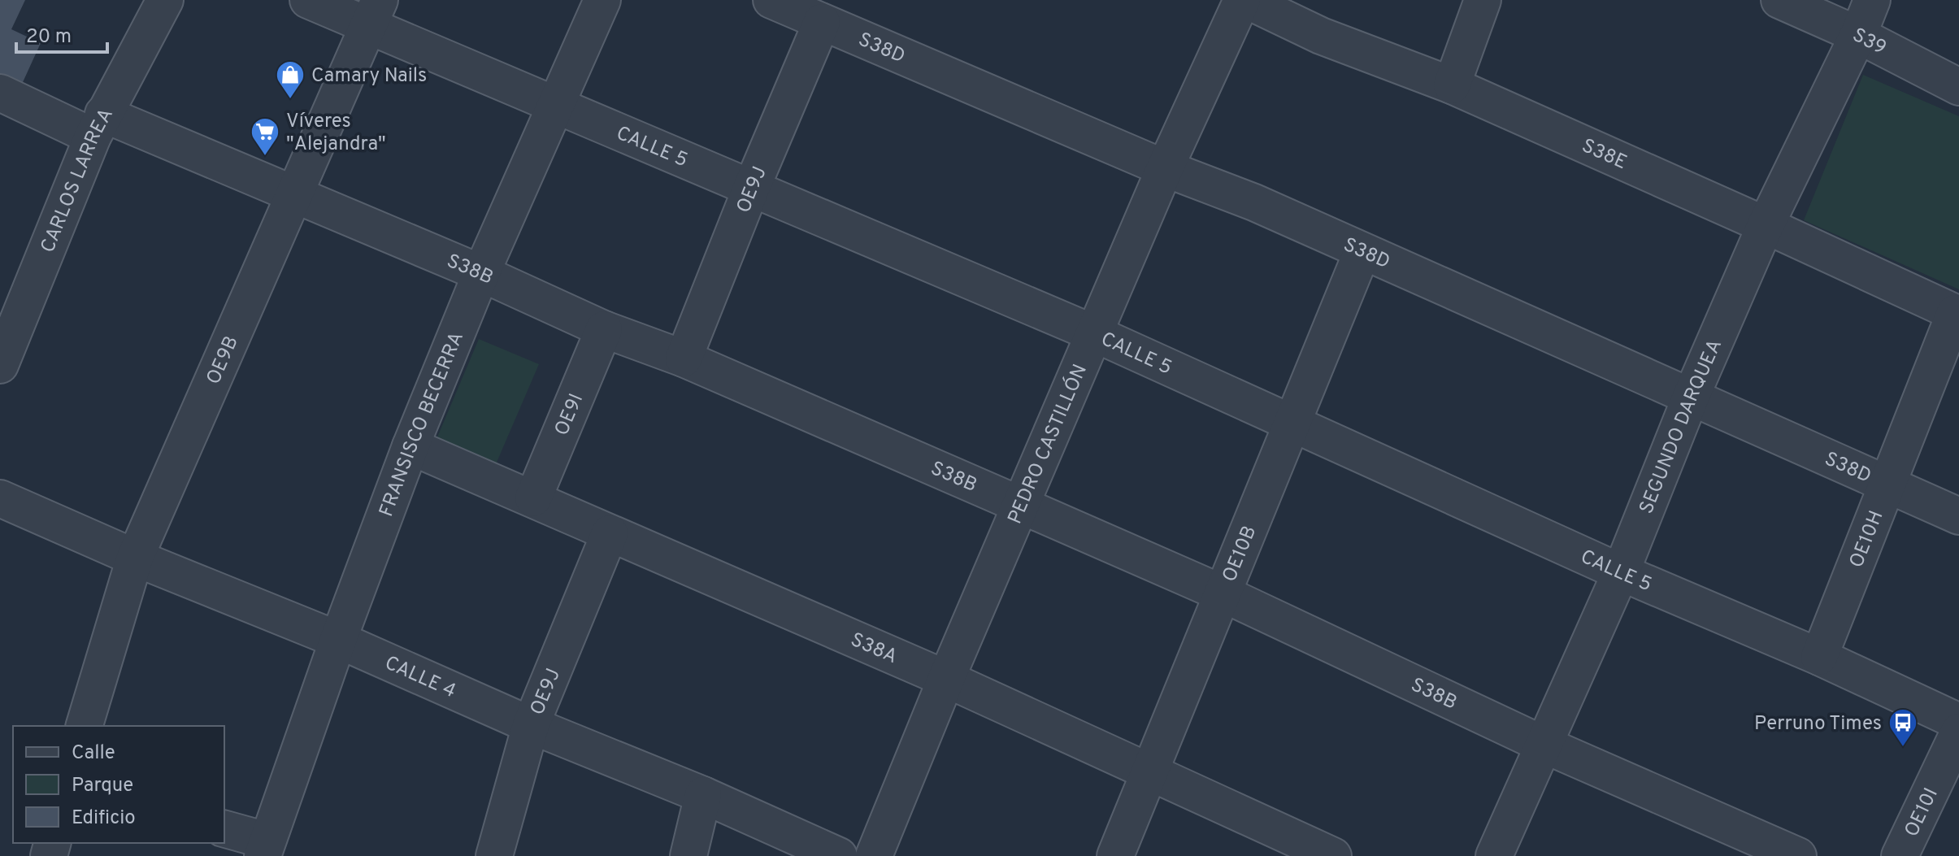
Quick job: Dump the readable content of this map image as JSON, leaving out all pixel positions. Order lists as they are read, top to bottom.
{
  "streets": {
    "street": [
      "S39",
      "S38D",
      "CALLE 5",
      "S38E",
      "CARLOS LARREA",
      "OE9J",
      "S38B",
      "OE9B",
      "OE9I",
      "FRANSISCO BECERRA",
      "SEGUNDO DARQUEA",
      "PEDRO CASTILLÓN",
      "OE10H",
      "OE10B",
      "S38A",
      "CALLE 4",
      "OE10I"
    ]
  },
  "crossings": [
    ["S39", "SEGUNDO DARQUEA"],
    ["S38D", "OE9J"],
    ["S38D", "SEGUNDO DARQUEA"],
    ["S38D", "PEDRO CASTILLÓN"],
    ["S38D", "OE10H"],
    ["S38D", "OE10B"],
    ["CALLE 5", "OE9J"],
    ["CALLE 5", "OE9B"],
    ["CALLE 5", "FRANSISCO BECERRA"],
    ["CALLE 5", "SEGUNDO DARQUEA"],
    ["CALLE 5", "PEDRO CASTILLÓN"],
    ["CALLE 5", "OE10H"],
    ["CALLE 5", "OE10B"],
    ["S38E", "SEGUNDO DARQUEA"],
    ["S38E", "PEDRO CASTILLÓN"],
    ["S38E", "OE10H"],
    ["CARLOS LARREA", "S38B"],
    ["OE9J", "S38B"],
    ["OE9J", "S38A"],
    ["OE9J", "CALLE 4"],
    ["S38B", "OE9B"],
    ["S38B", "OE9I"],
    ["S38B", "FRANSISCO BECERRA"],
    ["S38B", "SEGUNDO DARQUEA"],
    ["S38B", "PEDRO CASTILLÓN"],
    ["S38B", "OE10B"],
    ["OE9B", "CALLE 4"],
    ["OE9I", "S38A"],
    ["FRANSISCO BECERRA", "S38A"],
    ["FRANSISCO BECERRA", "CALLE 4"],
    ["PEDRO CASTILLÓN", "S38A"],
    ["OE10B", "S38A"]
  ],
  "places": {
    "shop": ["Camary Nails"],
    "supermarket": ["Víveres \"Alejandra\""],
    "bus stop": ["Perruno Times"]
  },
  "legend": ["Calle", "Parque", "Edificio"],
  "scale_bar": "20 m"
}
